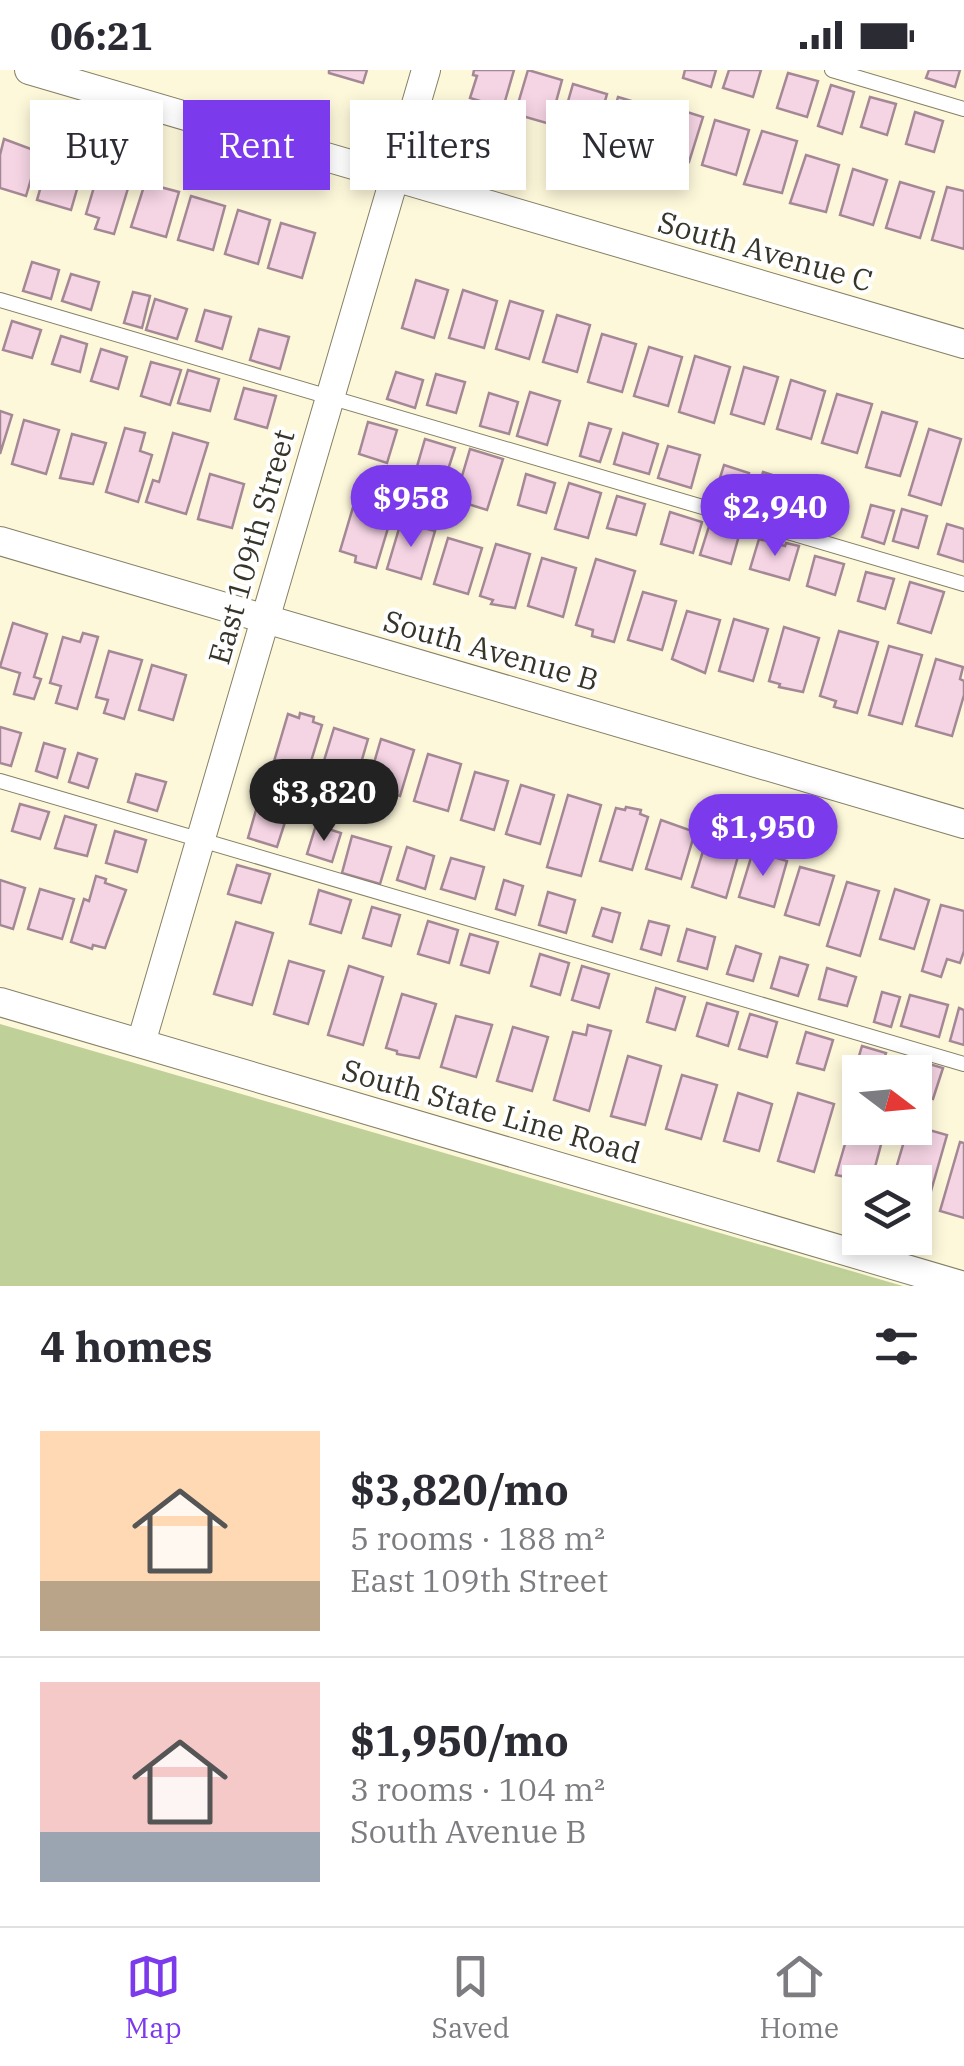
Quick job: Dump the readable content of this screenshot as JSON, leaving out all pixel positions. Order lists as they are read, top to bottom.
{
  "streets": {
    "street": [
      "South Avenue C",
      "East 109th Street",
      "South Avenue B",
      "South State Line Road"
    ]
  },
  "crossings": [
    ["East 109th Street", "South Avenue B"],
    ["East 109th Street", "South State Line Road"]
  ],
  "north": "right",
  "page": {
    "status": "06:21",
    "chip": [
      "Buy",
      "Rent",
      "Filters",
      "New"
    ],
    "price": [
      "$958",
      "$2,940",
      "$3,820",
      "$1,950"
    ],
    "heading": "4 homes",
    "list": [
      {
        "name": "$3,820/mo",
        "note": "5 rooms · 188 m² · East 109th Street"
      },
      {
        "name": "$1,950/mo",
        "note": "3 rooms · 104 m² · South Avenue B"
      }
    ],
    "tabs": ["Map", "Saved", "Home"]
  }
}
